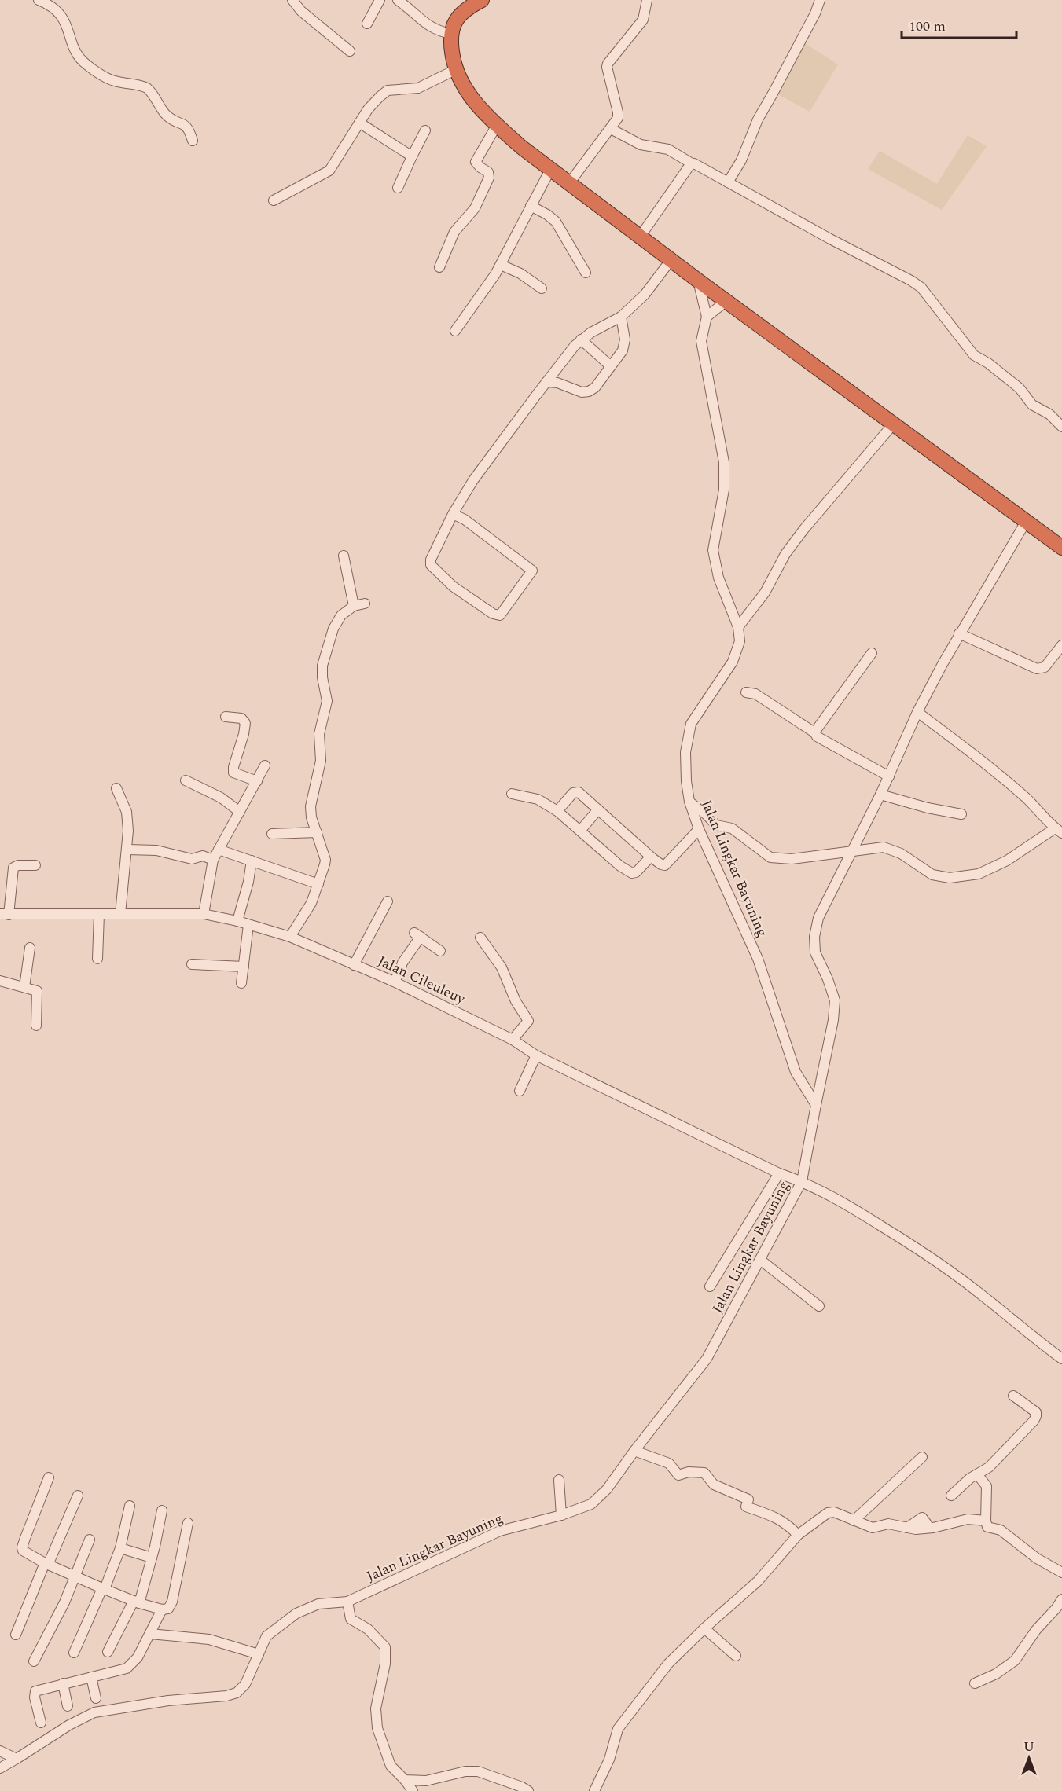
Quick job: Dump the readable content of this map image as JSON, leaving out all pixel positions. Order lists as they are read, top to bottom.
{
  "streets": {
    "street": ["Jalan Lingkar Bayuning", "Jalan Cileuleuy"]
  },
  "crossings": [
    ["Jalan Lingkar Bayuning", "Jalan Cileuleuy"]
  ],
  "scale_bar": "100 m",
  "north": "top"
}
